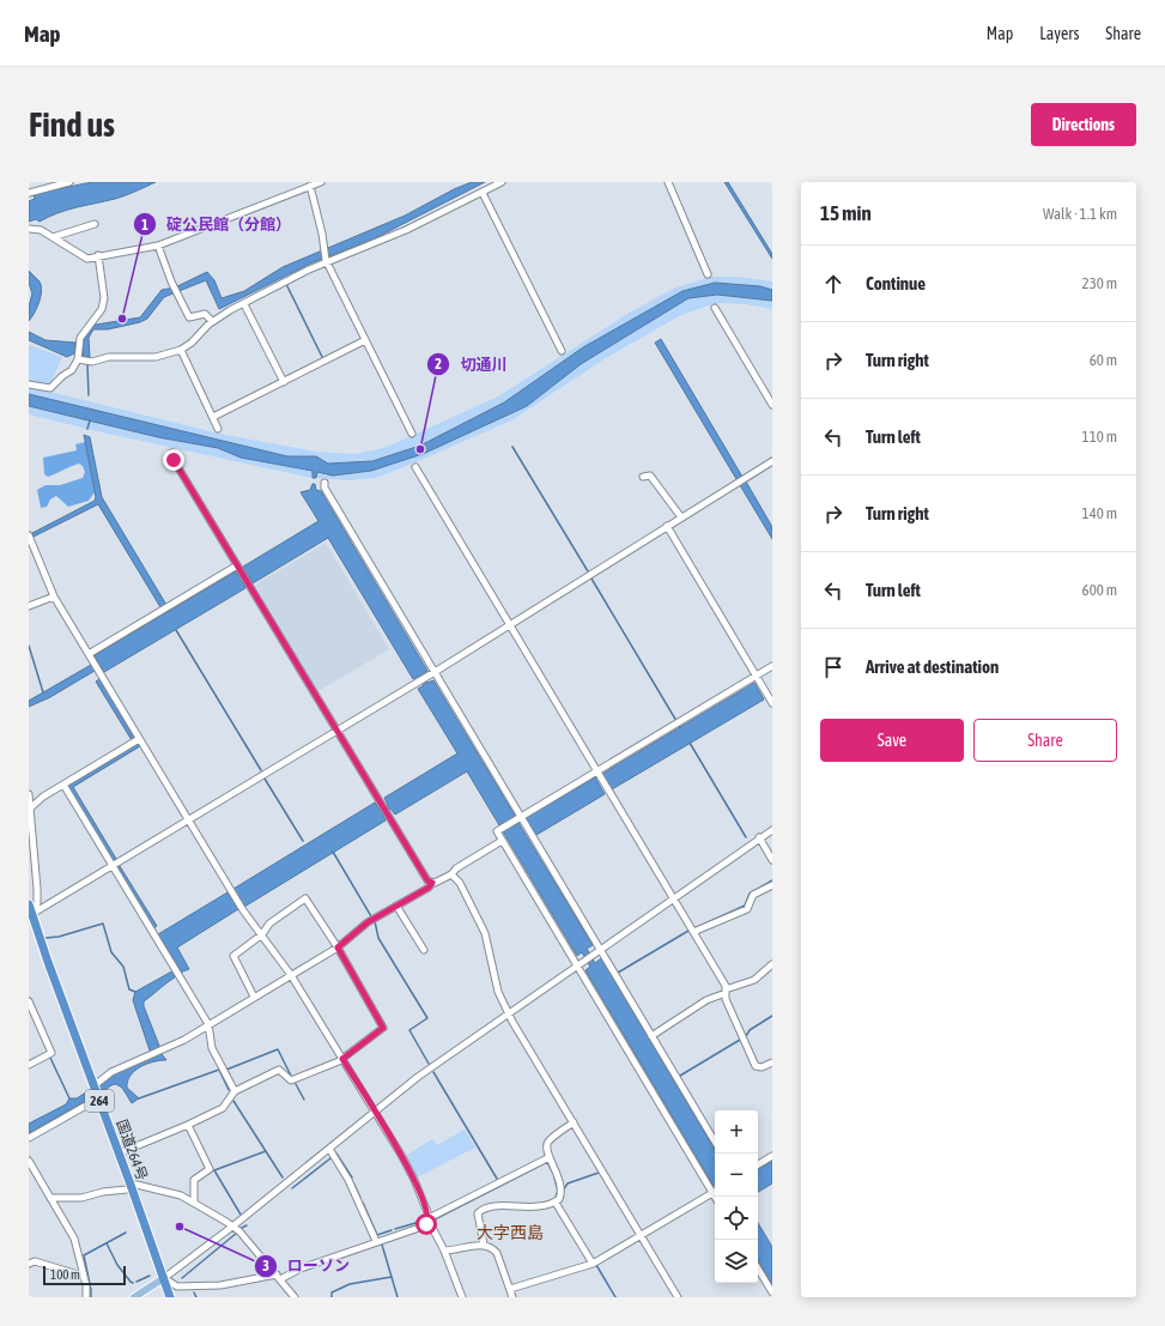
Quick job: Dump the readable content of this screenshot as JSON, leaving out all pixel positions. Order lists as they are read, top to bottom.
{
  "streets": {
    "highway": ["264", "国道264号"]
  },
  "districts": ["大字西島"],
  "places": ["碇公民館（分館）", "切通川", "ローソン"],
  "scale_bar": "100 m",
  "page": {
    "header": "Map",
    "nav": ["Map", "Layers", "Share"],
    "buttons": [
      "Directions",
      ["Save", "Share"]
    ],
    "title": "Find us",
    "heading": ["15 min", "Walk · 1.1 km"],
    "list": [
      ["Continue", "230 m"],
      ["Turn right", "60 m"],
      ["Turn left", "110 m"],
      ["Turn right", "140 m"],
      ["Turn left", "600 m"],
      "Arrive at destination"
    ],
    "map_buttons": ["+", "−"],
    "scale": "100 m"
  }
}
